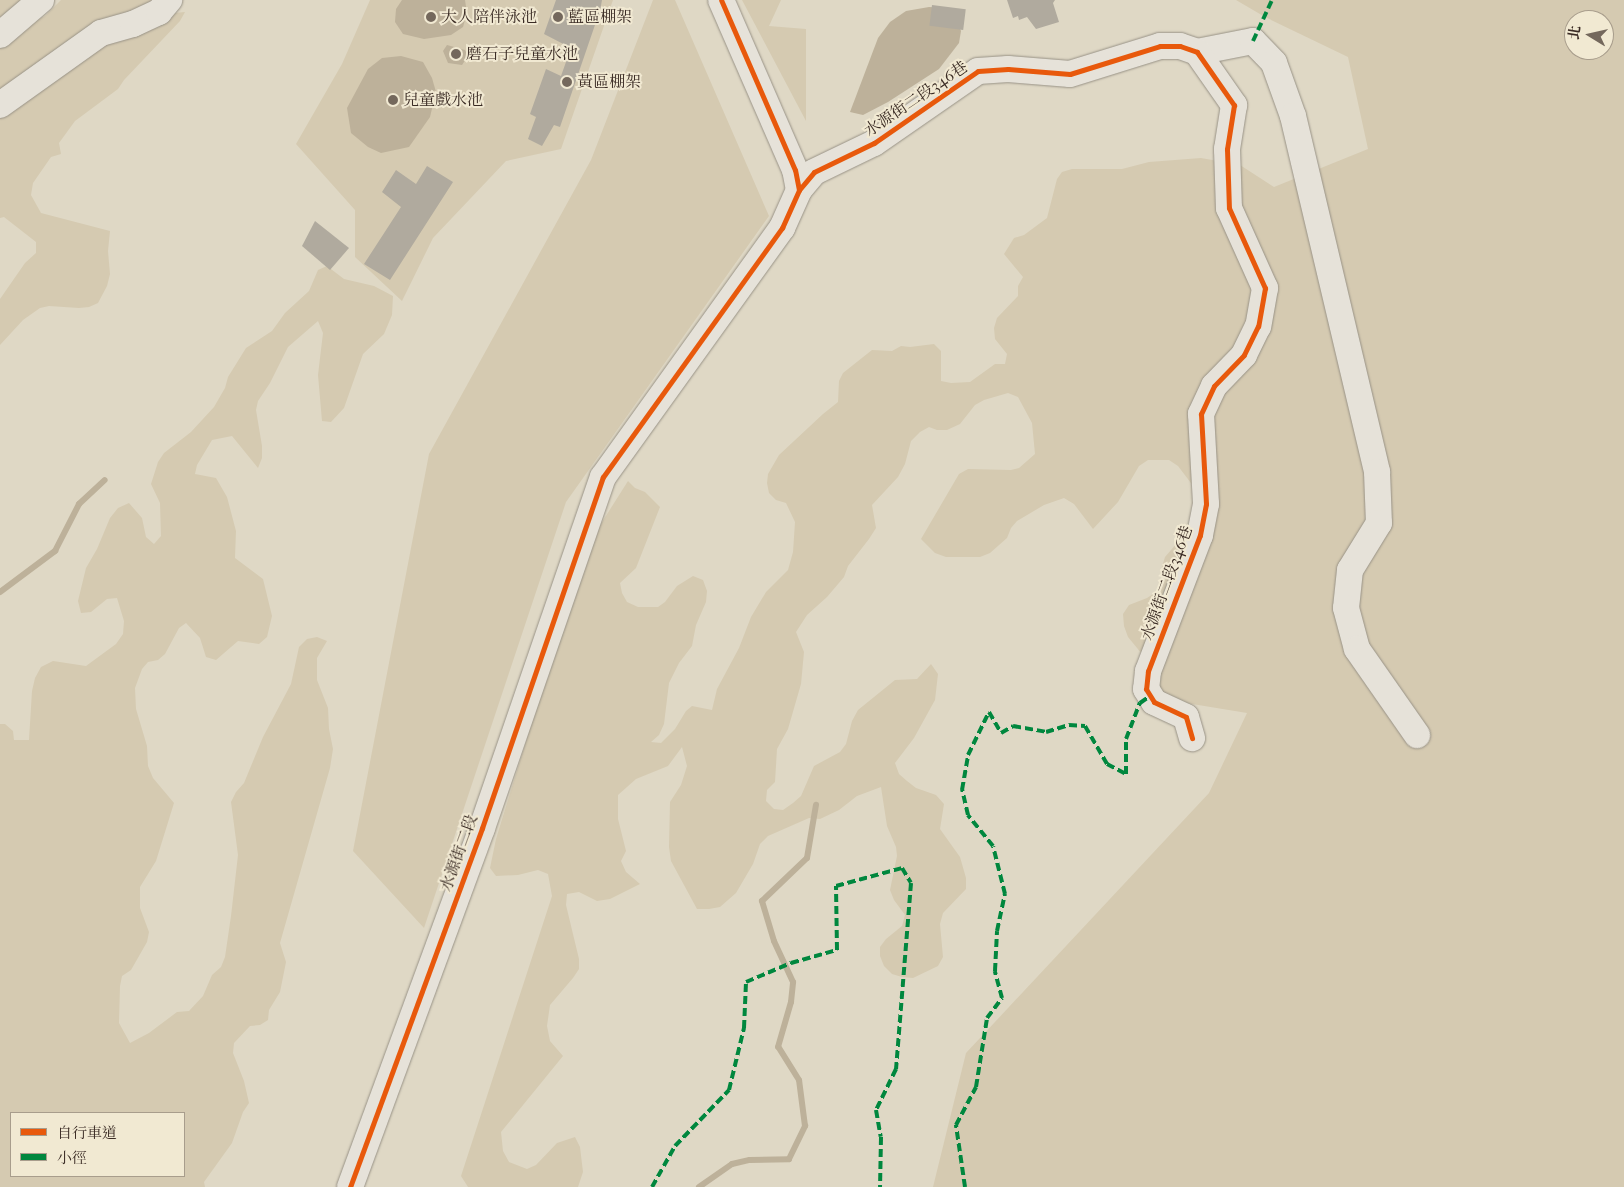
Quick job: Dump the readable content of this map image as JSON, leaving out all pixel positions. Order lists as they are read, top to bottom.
{
  "streets": {
    "street": ["水源街二段346巷", "水源街二段"]
  },
  "crossings": [
    ["水源街二段346巷", "水源街二段"]
  ],
  "places": [
    "大人陪伴泳池",
    "藍區棚架",
    "磨石子兒童水池",
    "黃區棚架",
    "兒童戲水池"
  ],
  "legend": ["自行車道", "小徑"],
  "north": "left"
}
